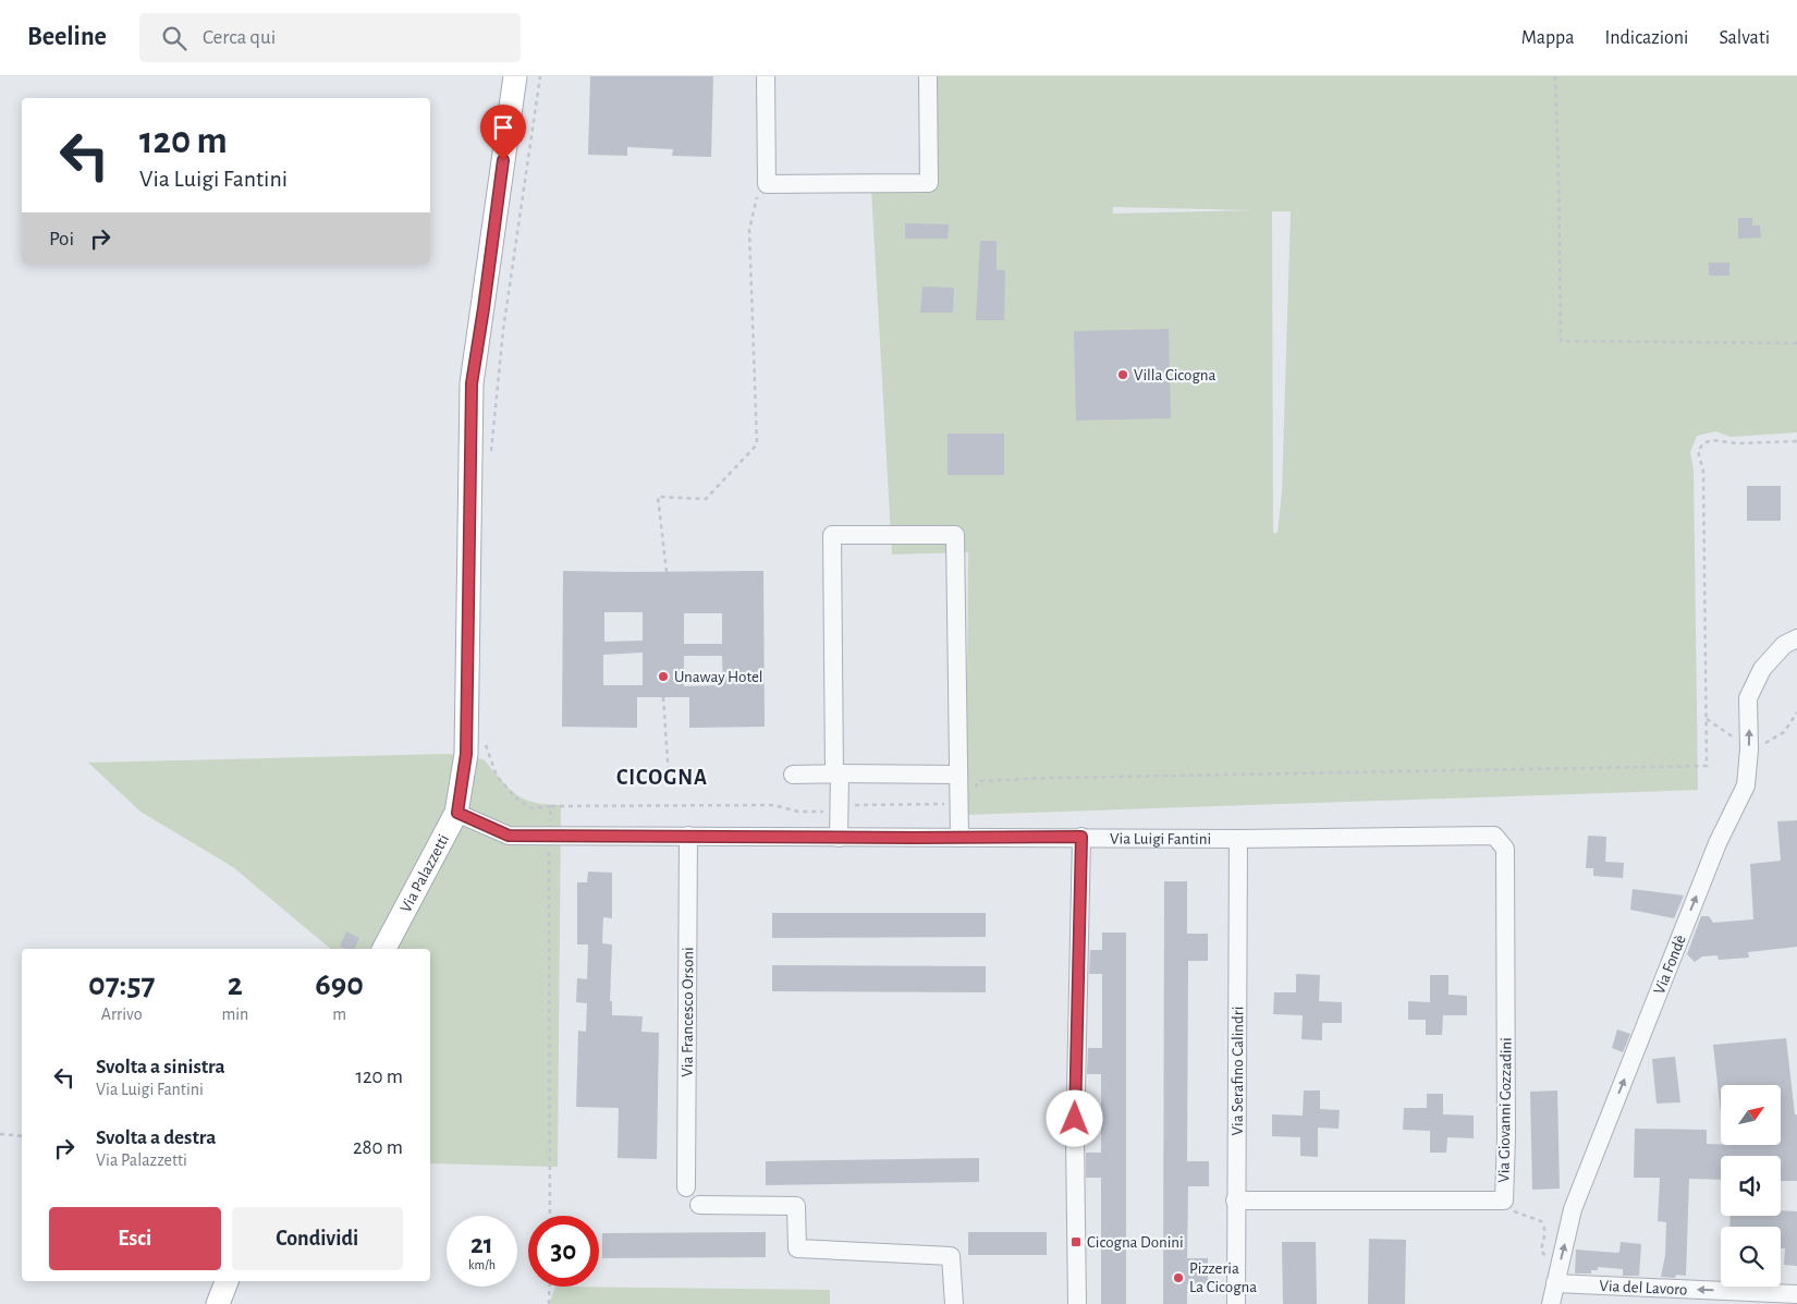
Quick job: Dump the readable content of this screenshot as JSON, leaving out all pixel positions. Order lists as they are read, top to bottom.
{
  "streets": {
    "main road": ["Via Palazzetti"],
    "street": [
      "Via Luigi Fantini",
      "Via Fondè",
      "Via Francesco Orsoni",
      "Via Serafino Calindri",
      "Via Giovanni Gozzadini",
      "Via del Lavoro"
    ]
  },
  "crossings": [
    ["Via Luigi Fantini", "Via Palazzetti"],
    ["Via Luigi Fantini", "Via Francesco Orsoni"],
    ["Via Luigi Fantini", "Via Serafino Calindri"],
    ["Via Luigi Fantini", "Via Giovanni Gozzadini"],
    ["Via Fondè", "Via del Lavoro"],
    ["Via Serafino Calindri", "Via Giovanni Gozzadini"]
  ],
  "one_way": ["Via Fondè", "Via del Lavoro"],
  "districts": ["CICOGNA"],
  "places": {
    "other": ["Villa Cicogna", "Unaway Hotel", "Pizzeria La Cicogna"],
    "transit": ["Cicogna Donini"]
  },
  "north": "top right",
  "page": {
    "header": "Beeline",
    "search": "Cerca qui",
    "nav": ["Mappa", "Indicazioni", "Salvati"],
    "turn": ["120 m", "Via Luigi Fantini"],
    "then": "Poi",
    "eta": [
      "07:57",
      "Arrivo",
      "2",
      "min",
      "690",
      "m"
    ],
    "list": [
      {
        "name": "Svolta a sinistra",
        "note": "Via Luigi Fantini",
        "value": "120 m"
      },
      {
        "name": "Svolta a destra",
        "note": "Via Palazzetti",
        "value": "280 m"
      }
    ],
    "buttons": ["Esci", "Condividi"],
    "speed": "21 km/h",
    "limit": "30"
  }
}
